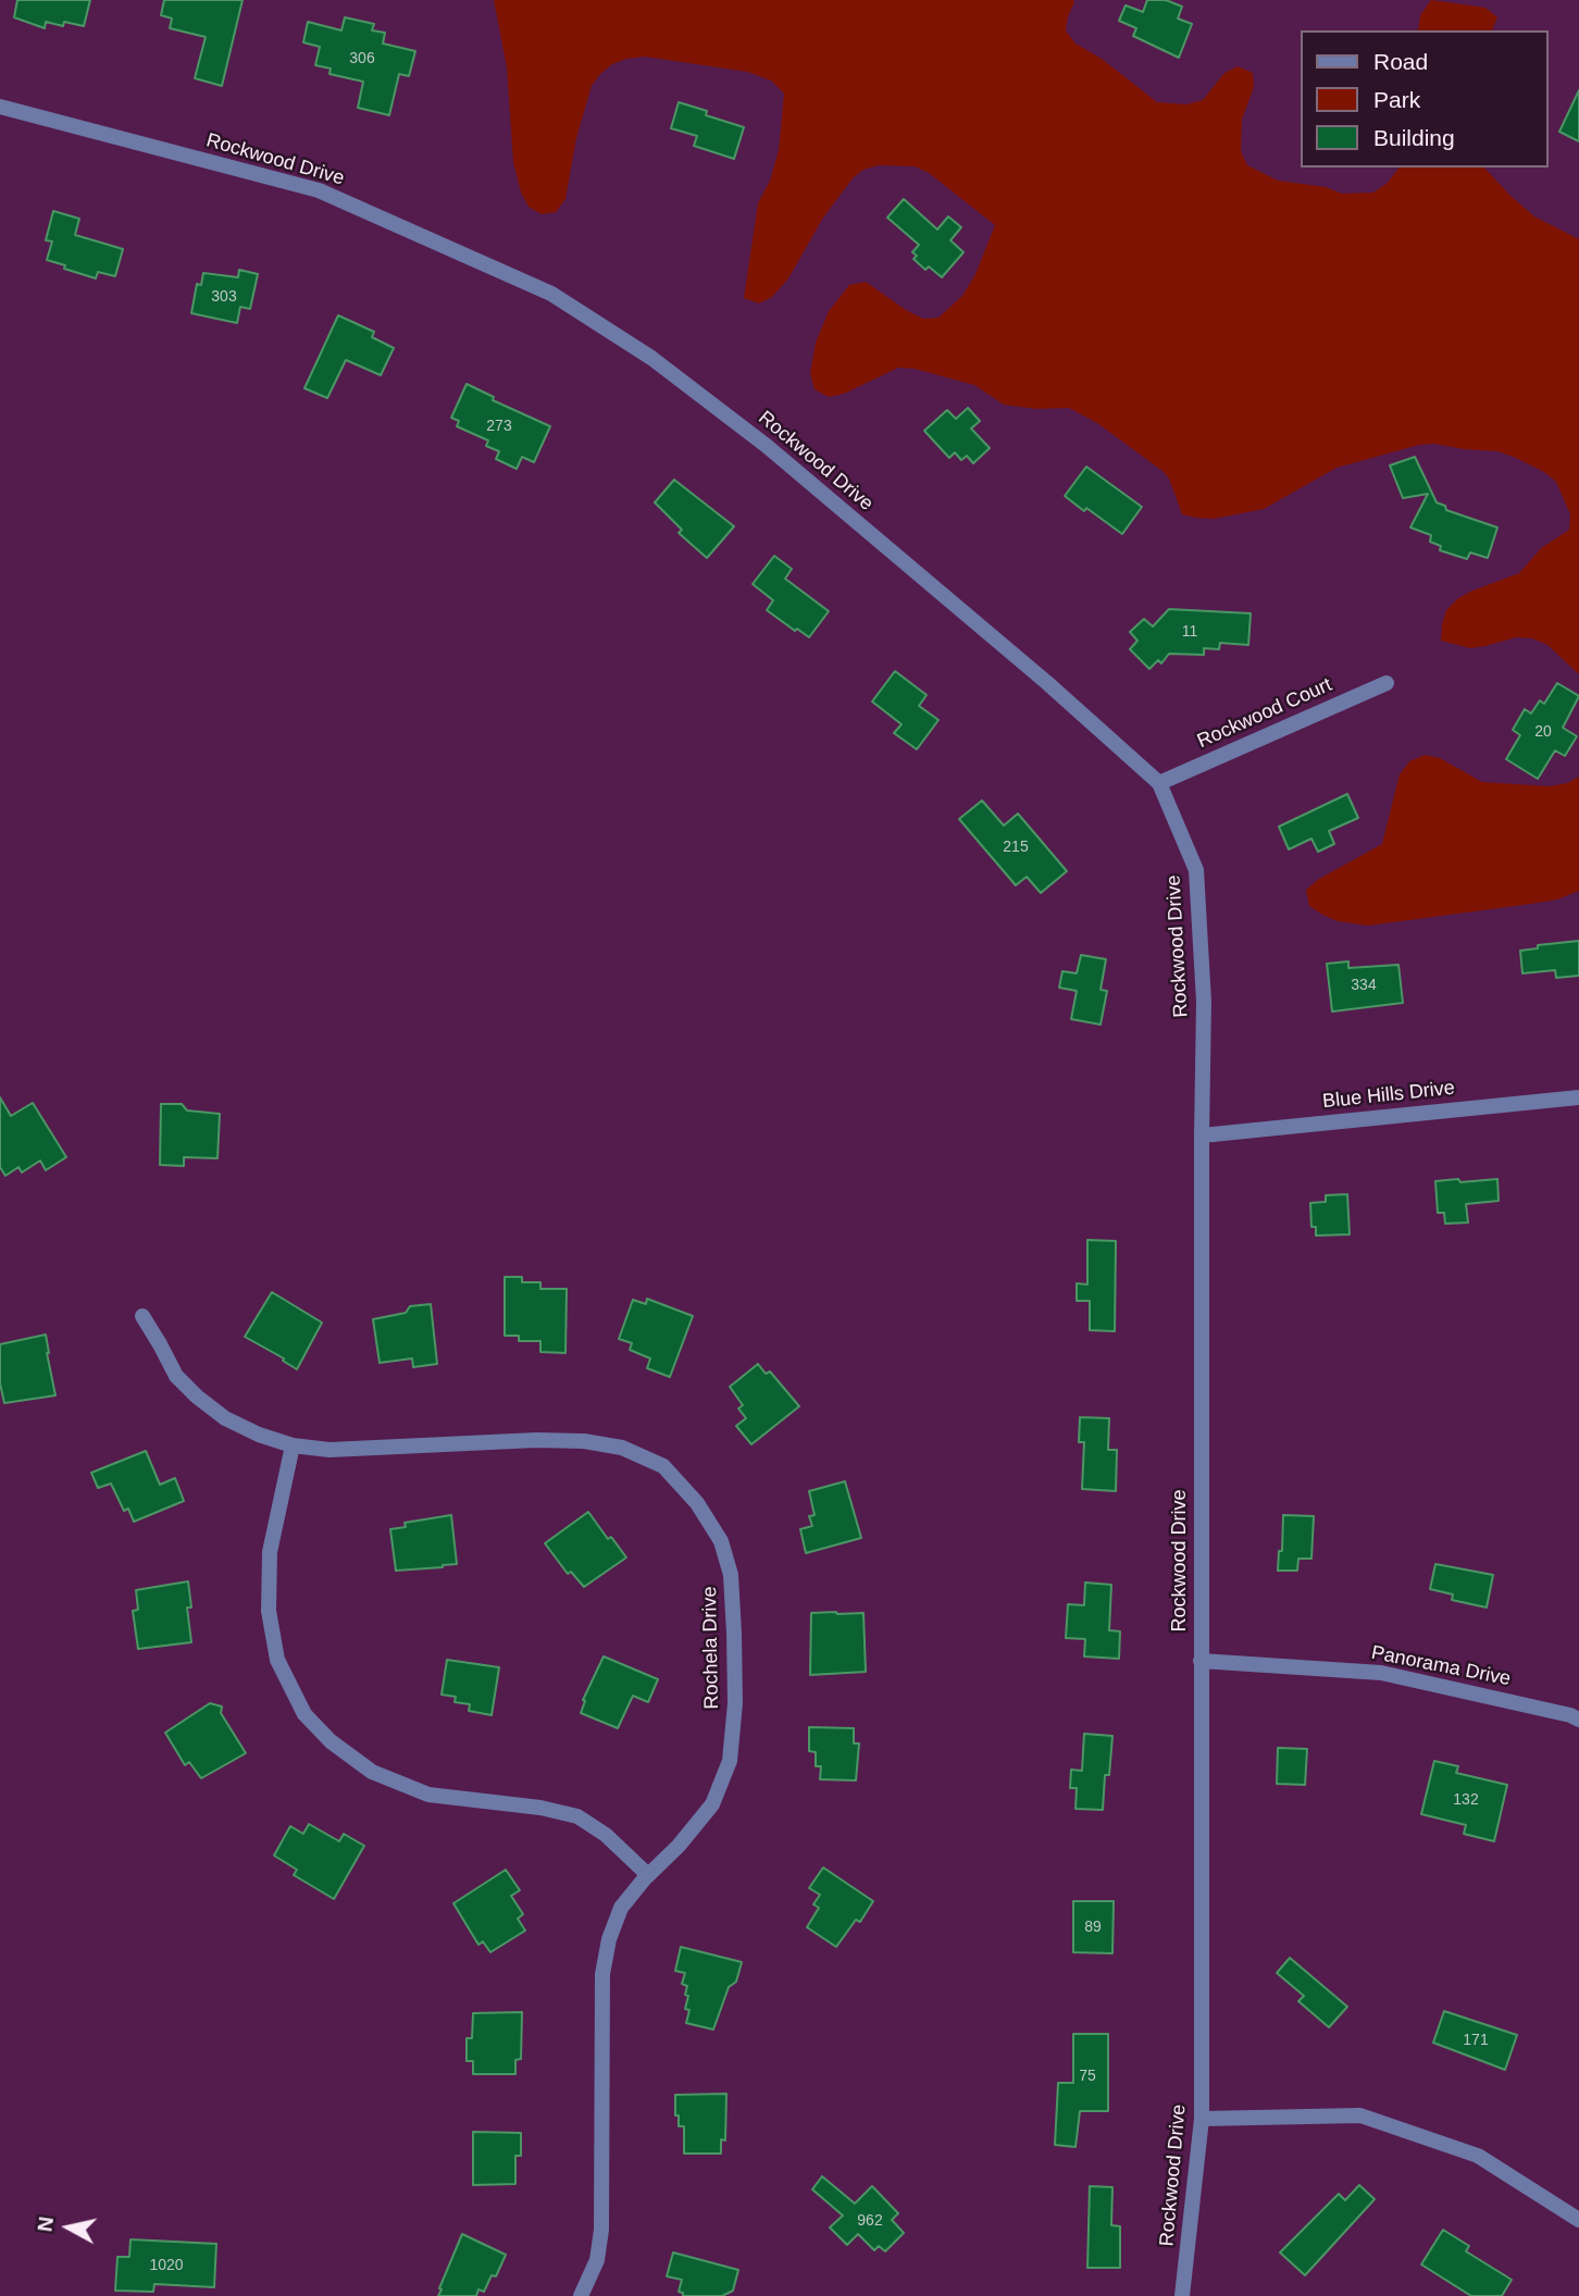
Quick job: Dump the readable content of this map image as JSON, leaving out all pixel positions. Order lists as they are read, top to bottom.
{
  "streets": {
    "street": [
      "Rockwood Drive",
      "Rockwood Court",
      "Blue Hills Drive",
      "Rochela Drive",
      "Panorama Drive"
    ]
  },
  "crossings": [
    ["Rockwood Drive", "Rockwood Court"],
    ["Rockwood Drive", "Blue Hills Drive"],
    ["Rockwood Drive", "Panorama Drive"]
  ],
  "house_numbers": [
    "306",
    "303",
    "273",
    "11",
    "20",
    "215",
    "334",
    "132",
    "89",
    "171",
    "75",
    "962",
    "1020"
  ],
  "legend": ["Road", "Park", "Building"],
  "north": "left"
}
